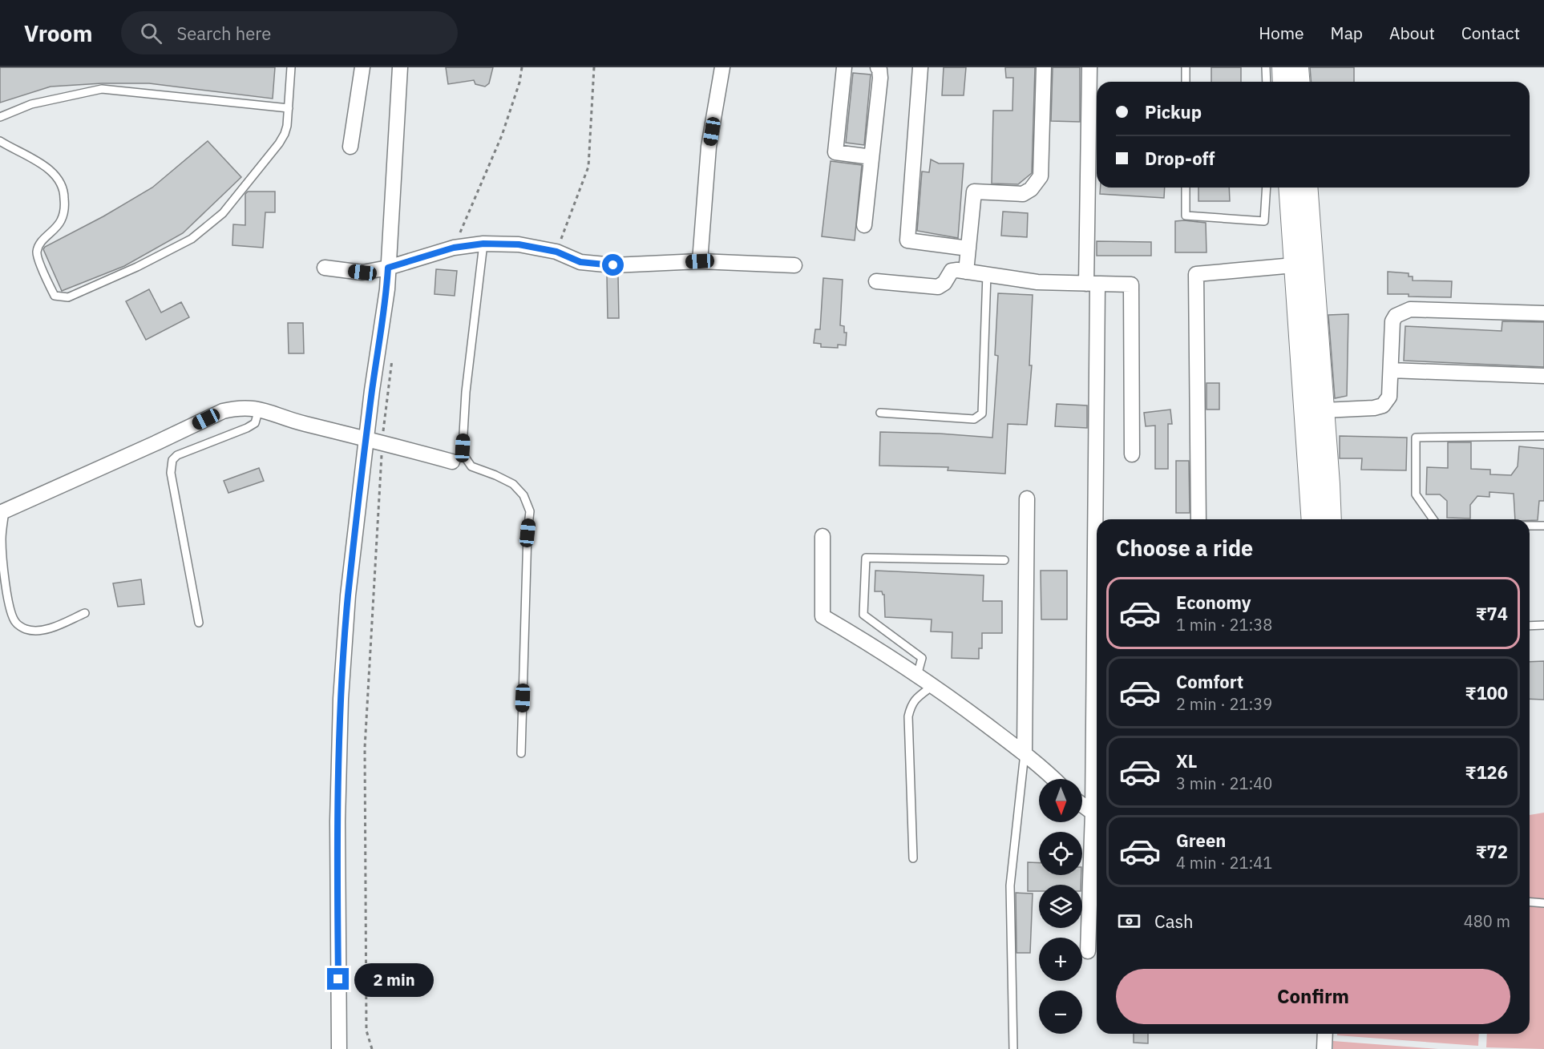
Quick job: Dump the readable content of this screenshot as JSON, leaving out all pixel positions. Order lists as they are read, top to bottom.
{
  "north": "bottom",
  "page": {
    "header": "Vroom",
    "search": "Search here",
    "nav": [
      "Home",
      "Map",
      "About",
      "Contact"
    ],
    "banner": ["Pickup", "Drop-off"],
    "heading": "Choose a ride",
    "list": [
      {
        "name": "Economy",
        "note": "1 min · 21:38",
        "value": "₹74"
      },
      {
        "name": "Comfort",
        "note": "2 min · 21:39",
        "value": "₹100"
      },
      {
        "name": "XL",
        "note": "3 min · 21:40",
        "value": "₹126"
      },
      {
        "name": "Green",
        "note": "4 min · 21:41",
        "value": "₹72"
      }
    ],
    "map_buttons": ["+", "−"],
    "pay": ["Cash", "480 m"],
    "buttons": "Confirm",
    "bubble": "2 min"
  }
}
